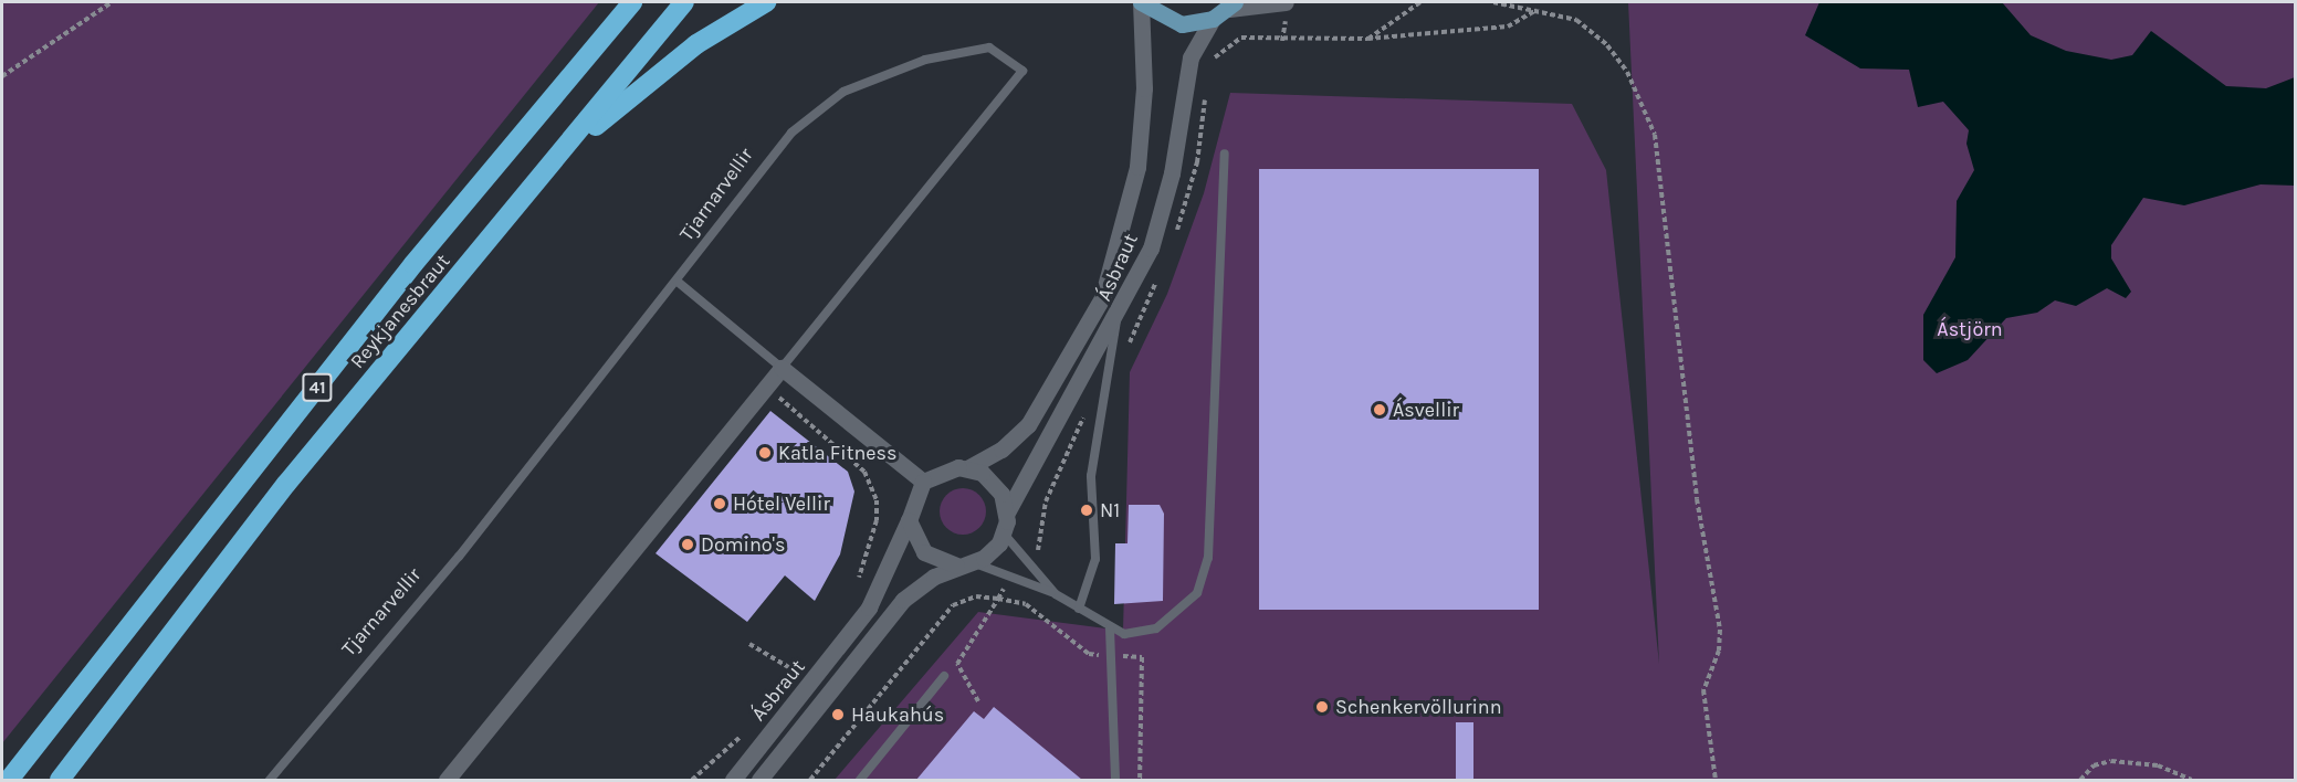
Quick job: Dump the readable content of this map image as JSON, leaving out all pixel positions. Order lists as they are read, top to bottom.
{
  "streets": {
    "highway": ["Reykjanesbraut", "41"],
    "street": ["Tjarnarvellir", "Ásbraut"]
  },
  "parks": ["Ástjörn"],
  "places": [
    "Ásvellir",
    "Katla Fitness",
    "Hótel Vellir",
    "N1",
    "Domino's",
    "Schenkervöllurinn",
    "Haukahús"
  ]
}
